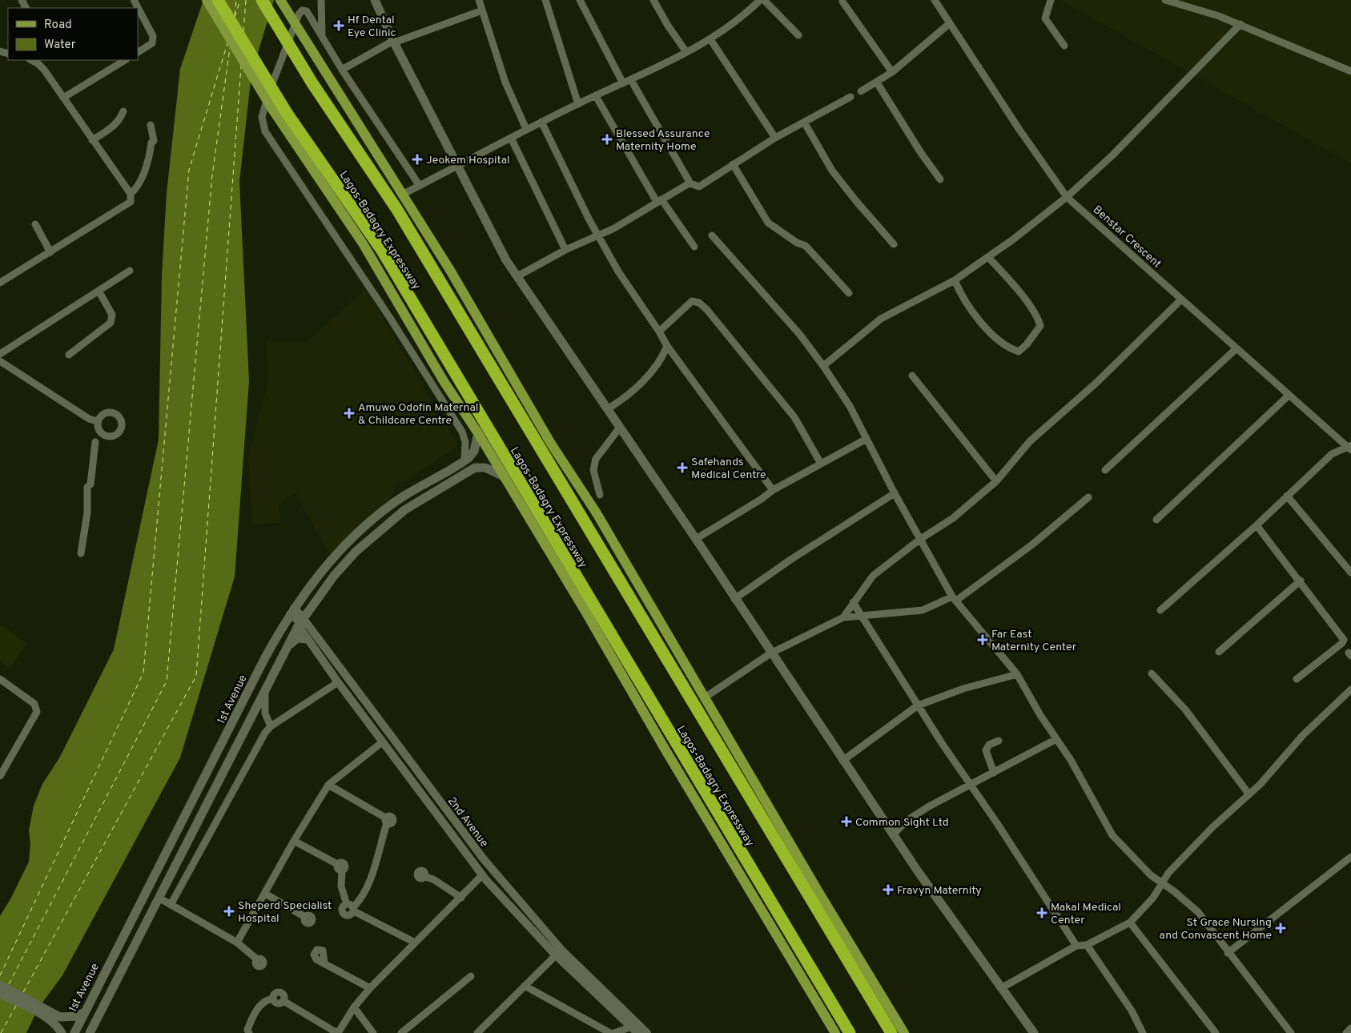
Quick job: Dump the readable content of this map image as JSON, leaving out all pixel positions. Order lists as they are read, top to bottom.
{
  "streets": {
    "highway": ["Lagos-Badagry Expressway"],
    "main road": ["1st Avenue"],
    "street": ["Benstar Crescent", "2nd Avenue"]
  },
  "crossings": [
    ["Lagos-Badagry Expressway", "1st Avenue"],
    ["1st Avenue", "2nd Avenue"]
  ],
  "places": {
    "health": [
      "Hf Dental Eye Clinic",
      "Blessed Assurance Maternity Home",
      "Jeokem Hospital",
      "Amuwo Odofin Maternal & Childcare Centre",
      "Safehands Medical Centre",
      "Far East Maternity Center",
      "Common Sight Ltd",
      "Fravyn Maternity",
      "Sheperd Specialist Hospital",
      "Makal Medical Center",
      "St Grace Nursing and Convascent Home"
    ]
  },
  "legend": ["Road", "Water"]
}
